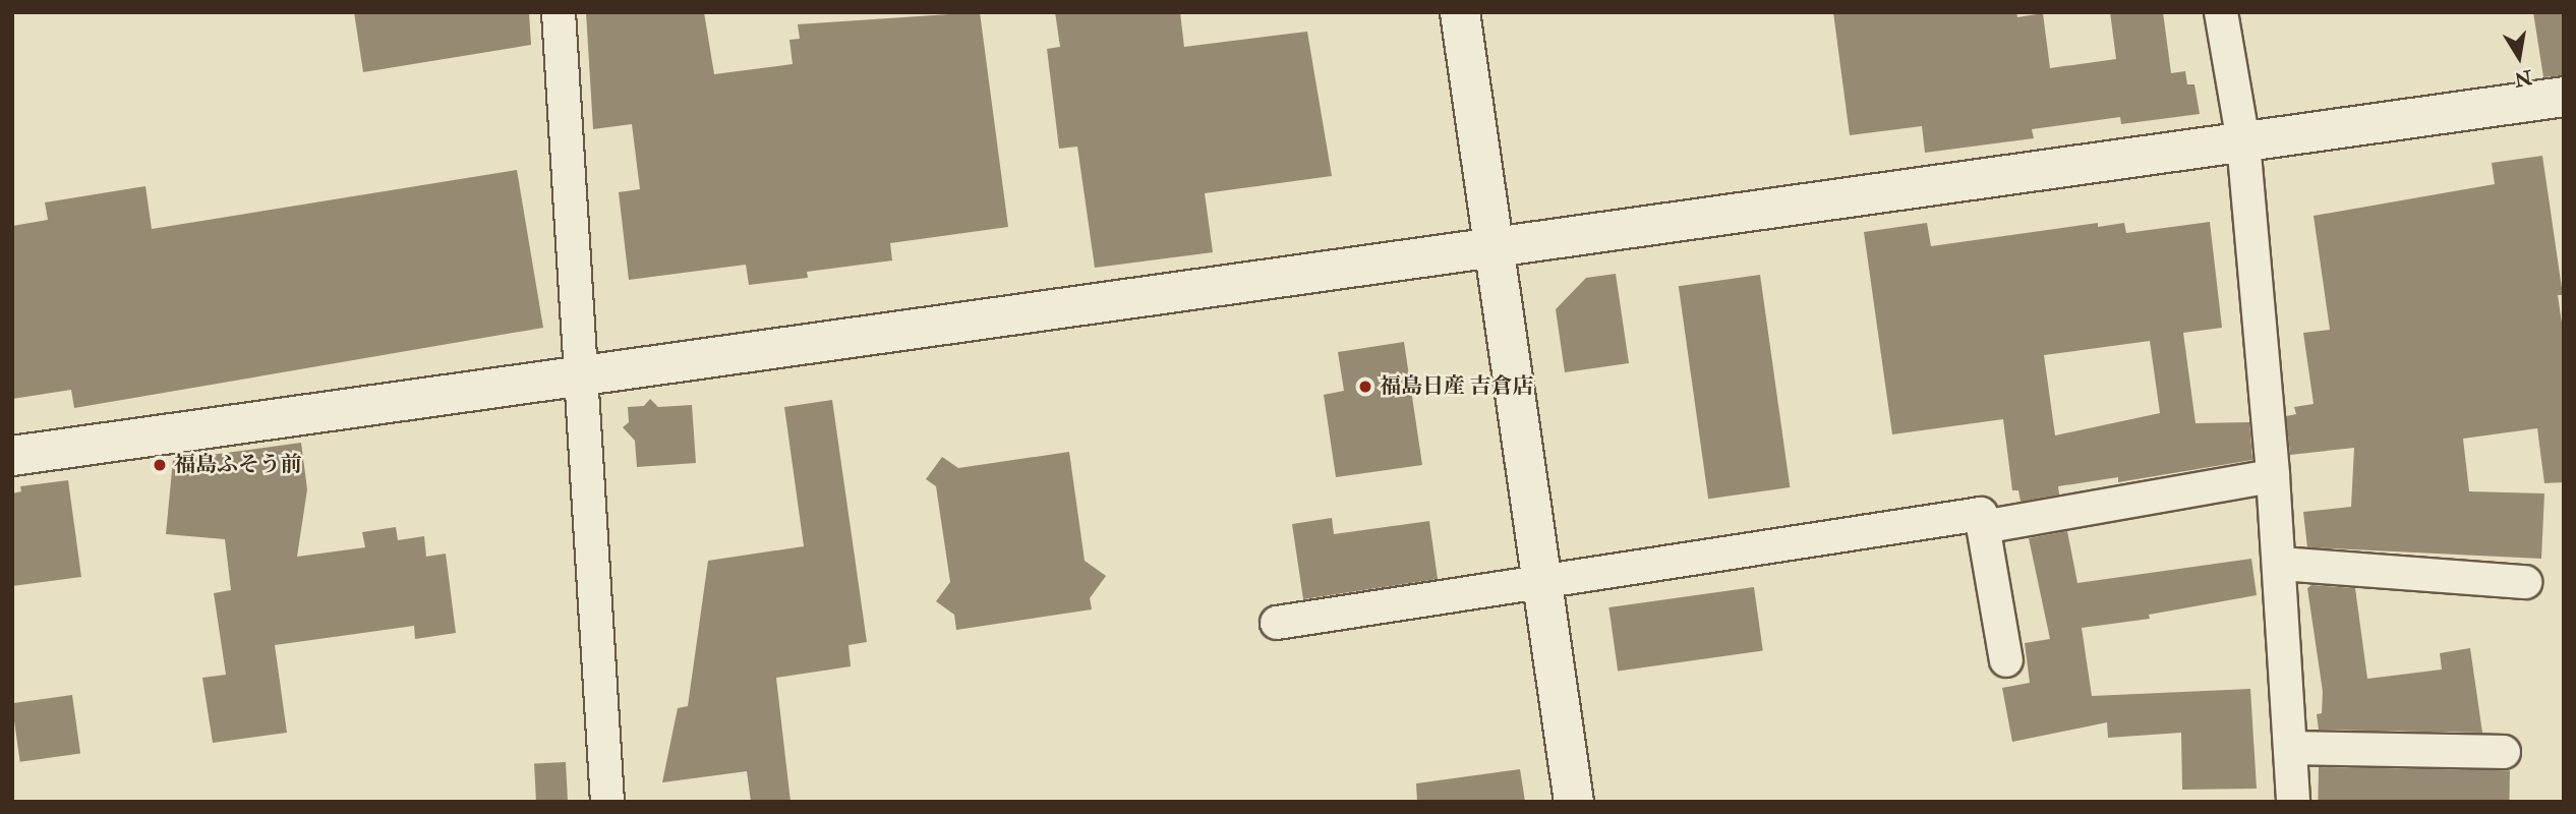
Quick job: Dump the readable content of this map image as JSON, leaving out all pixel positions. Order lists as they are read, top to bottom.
{
  "places": ["福島日産 吉倉店", "福島ふそう前"],
  "north": "bottom"
}
